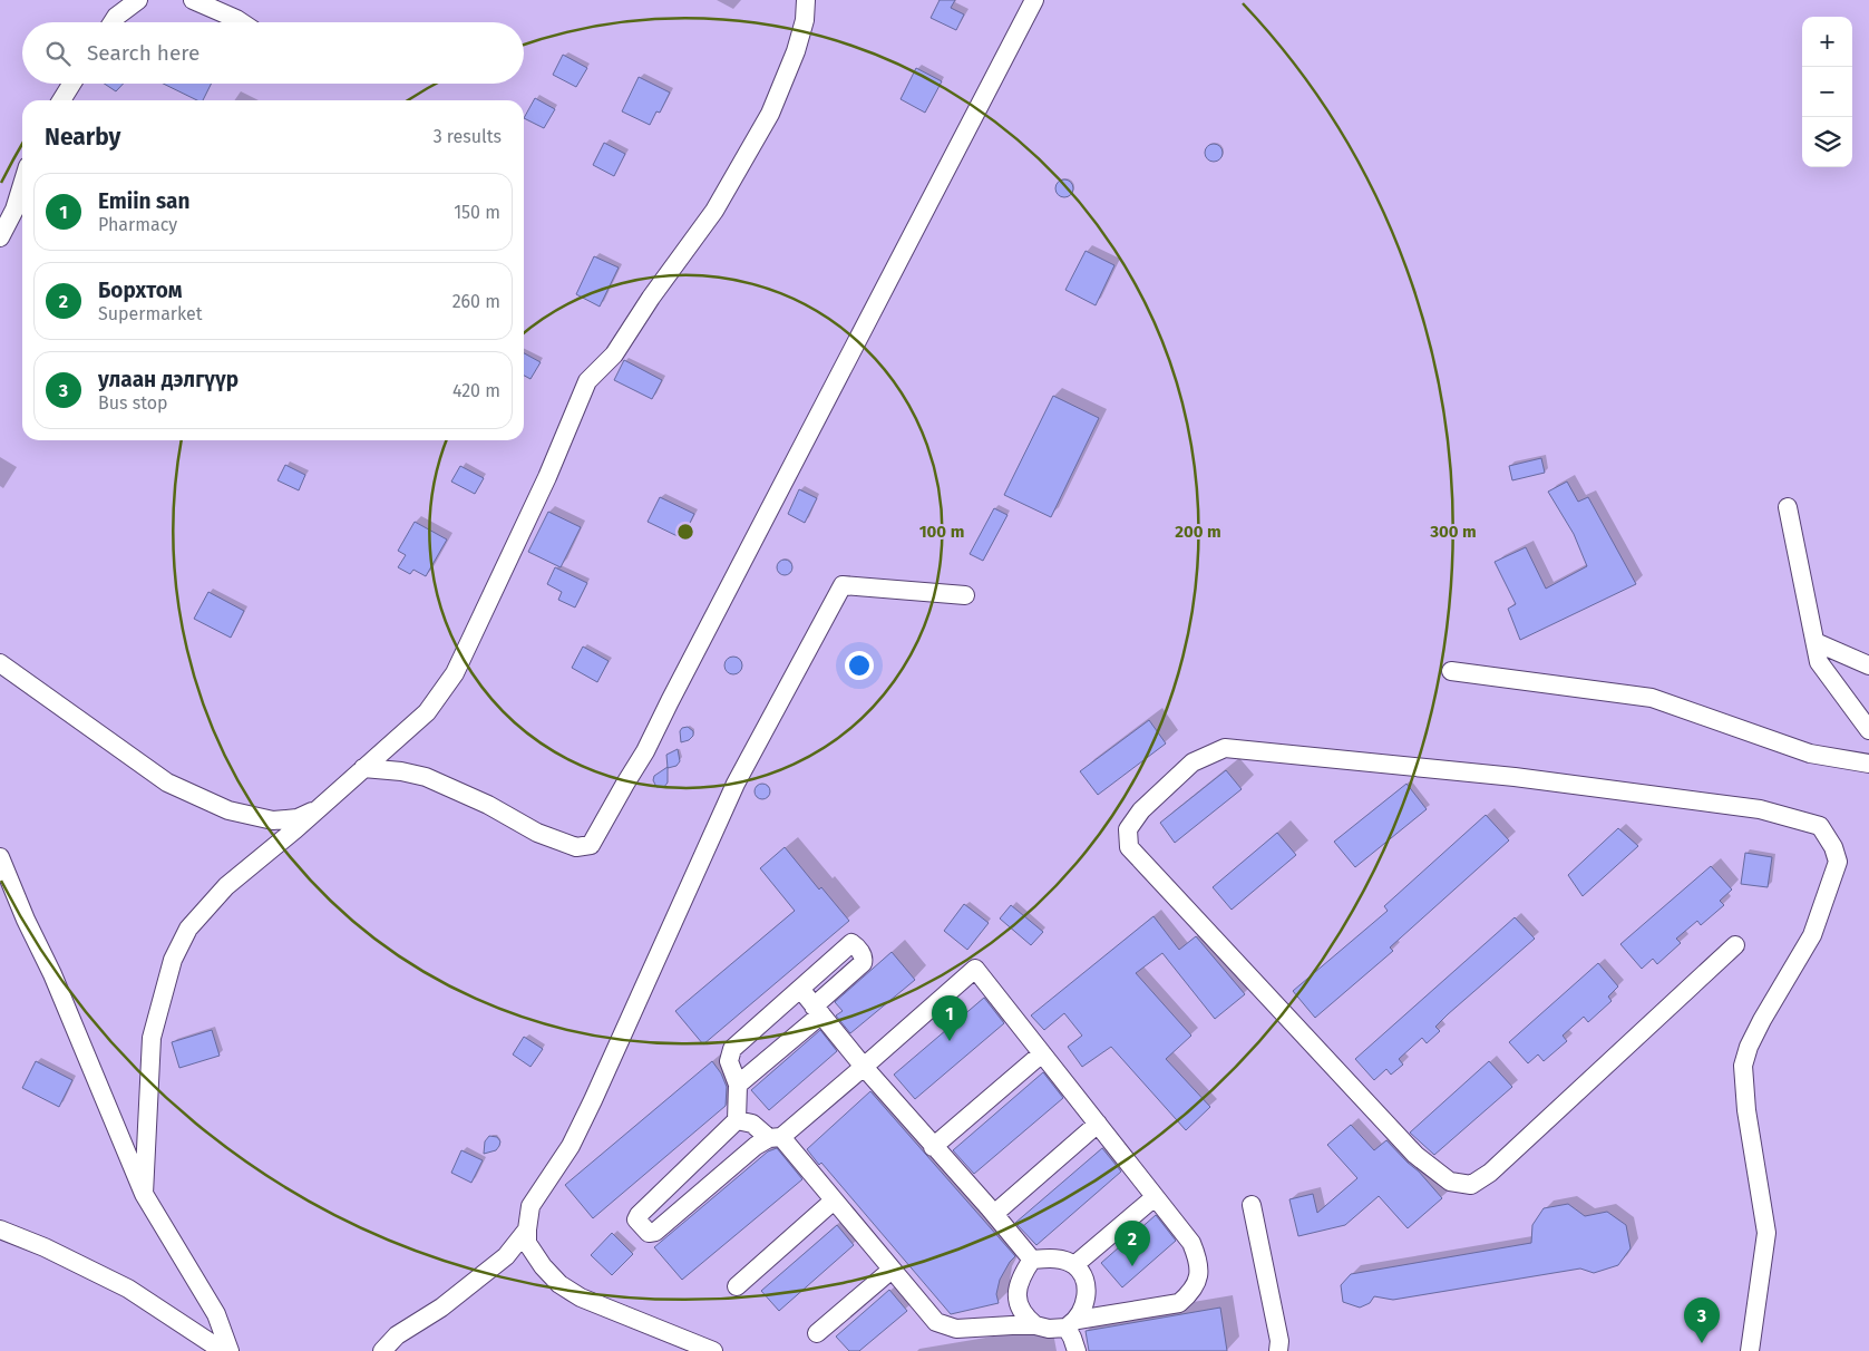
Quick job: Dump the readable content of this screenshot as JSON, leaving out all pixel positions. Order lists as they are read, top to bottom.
{
  "page": {
    "map_buttons": ["+", "−"],
    "search": "Search here",
    "heading": ["Nearby", "3 results"],
    "list": [
      {
        "mark": "1",
        "name": "Emiin san",
        "note": "Pharmacy",
        "value": "150 m"
      },
      {
        "mark": "2",
        "name": "Борхтом",
        "note": "Supermarket",
        "value": "260 m"
      },
      {
        "mark": "3",
        "name": "улаан дэлгүүр",
        "note": "Bus stop",
        "value": "420 m"
      }
    ],
    "pins": ["1", "2", "3"]
  },
  "rings": ["100 m", "200 m", "300 m"]
}
